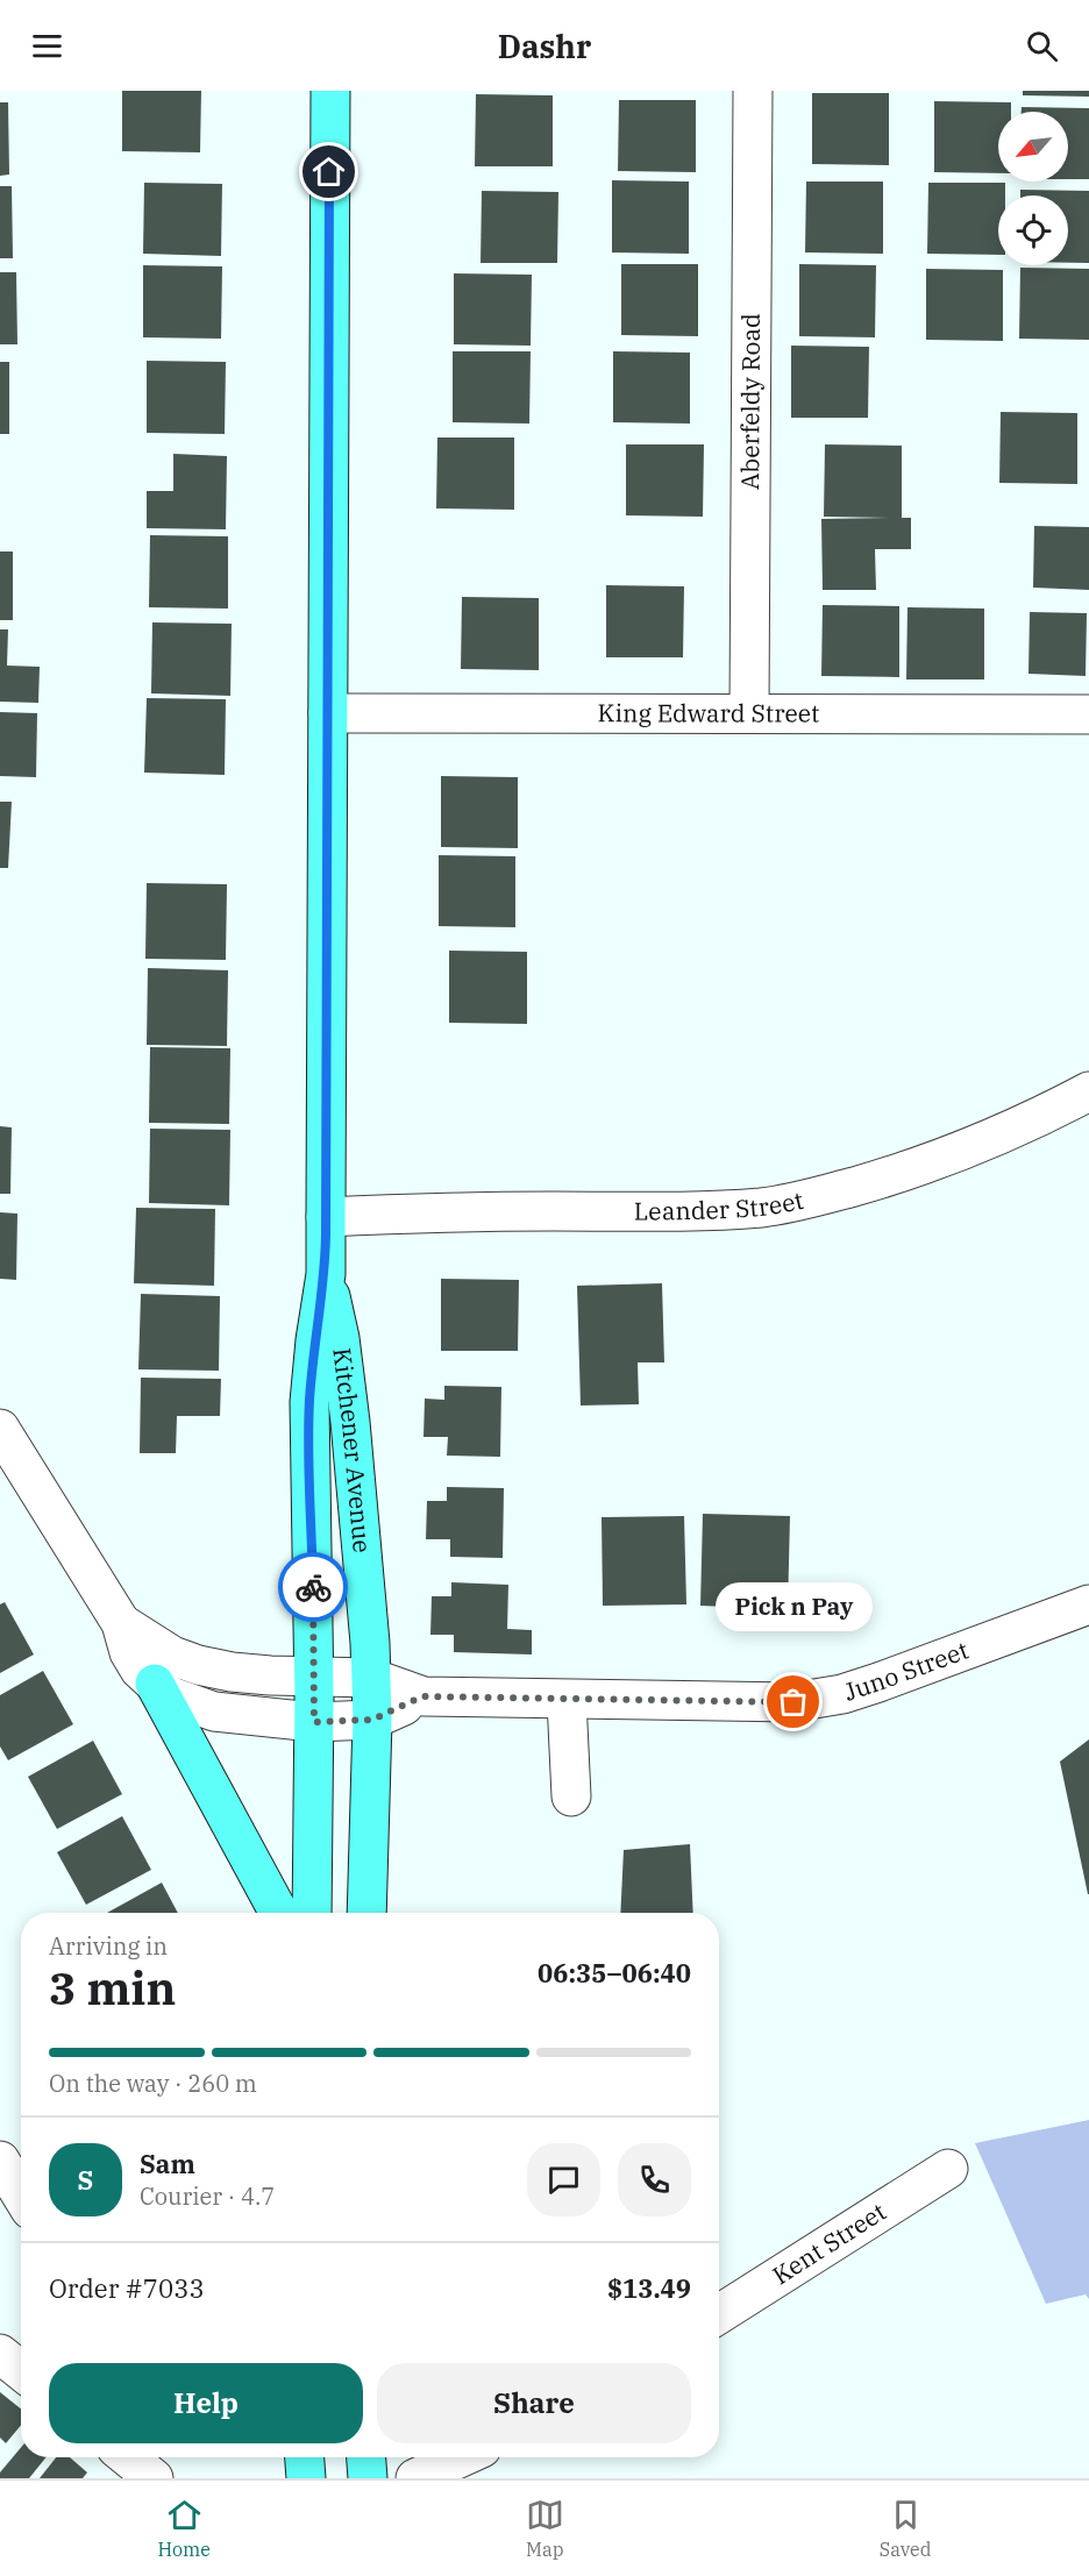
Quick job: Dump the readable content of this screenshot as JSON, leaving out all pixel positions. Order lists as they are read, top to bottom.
{
  "streets": {
    "main road": ["Kitchener Avenue"],
    "street": [
      "Aberfeldy Road",
      "King Edward Street",
      "Leander Street",
      "Juno Street",
      "Kent Street"
    ]
  },
  "crossings": [
    ["Aberfeldy Road", "King Edward Street"],
    ["King Edward Street", "Kitchener Avenue"],
    ["Leander Street", "Kitchener Avenue"]
  ],
  "places": ["Pick n Pay"],
  "north": "bottom left",
  "page": {
    "header": "Dashr",
    "bubble": "Pick n Pay",
    "heading": ["3 min", "Arriving in", "06:35–06:40"],
    "panel": [
      "Sam",
      "Courier · 4.7",
      "Order #7033",
      "$13.49"
    ],
    "bar": "On the way · 260 m",
    "round": "S",
    "buttons": ["Help", "Share"],
    "tabs": ["Home", "Map", "Saved"]
  }
}
